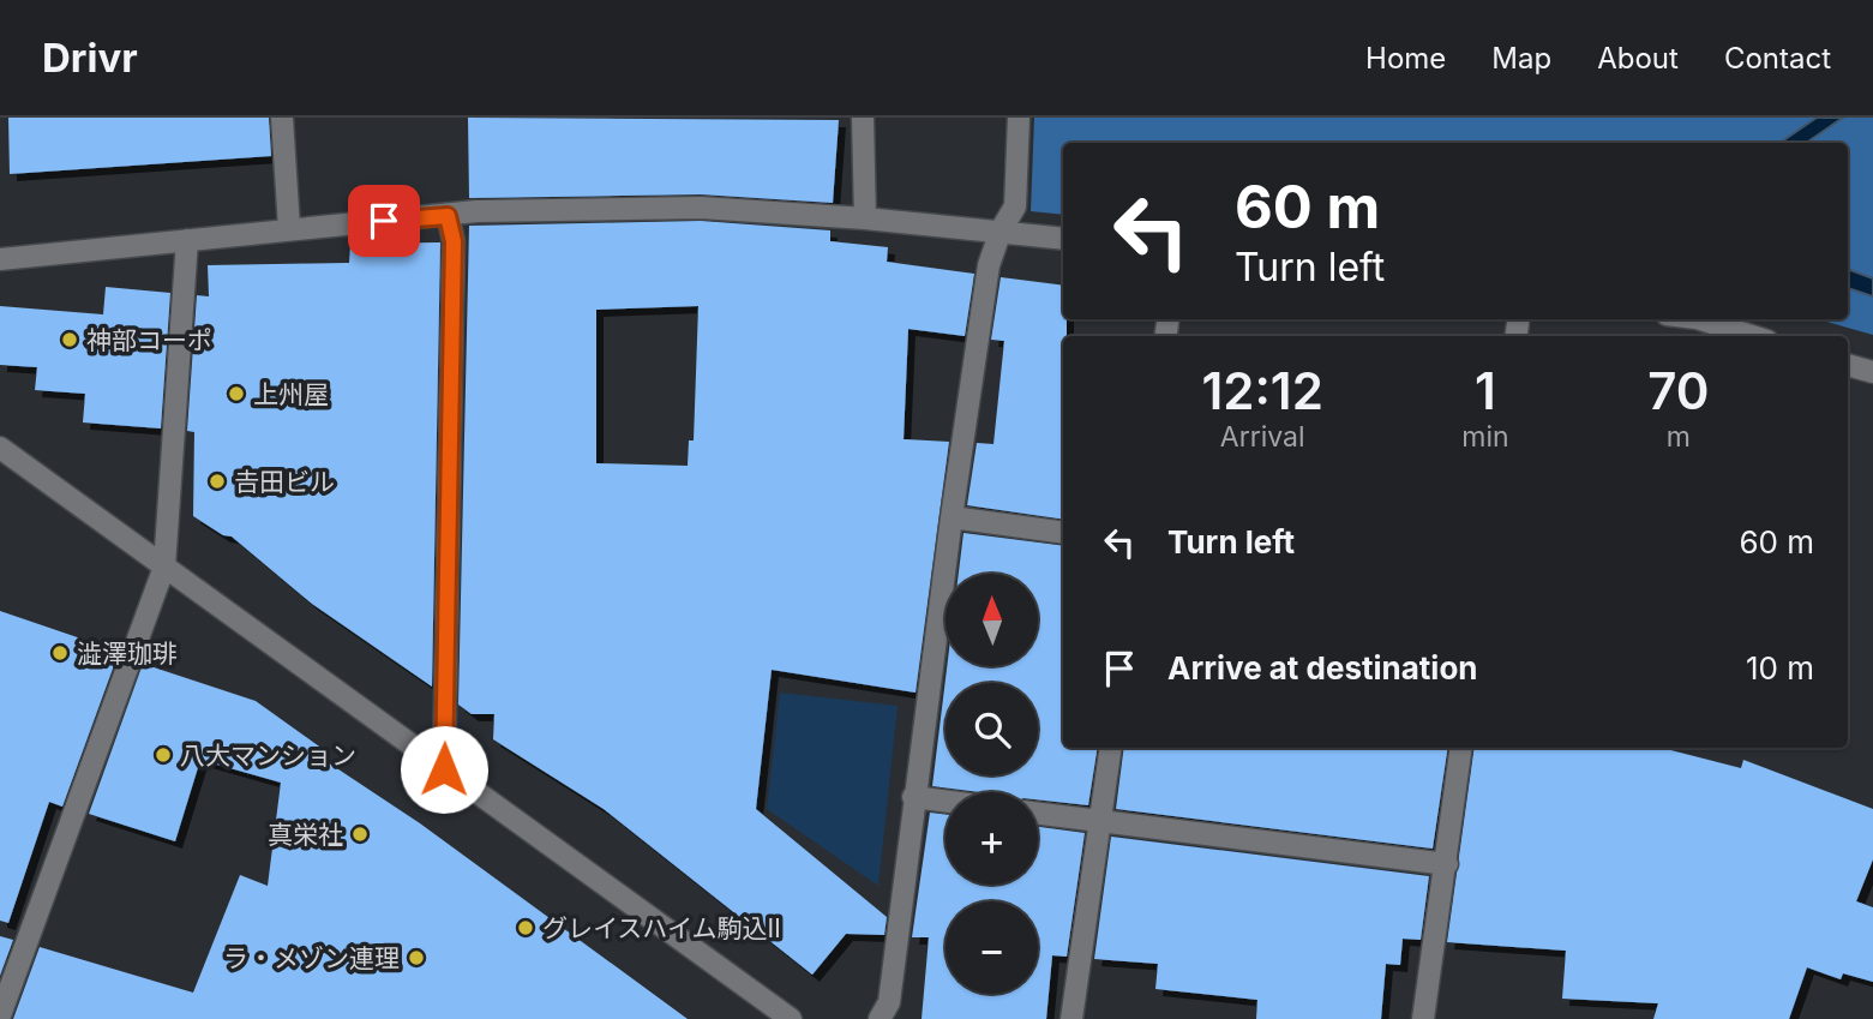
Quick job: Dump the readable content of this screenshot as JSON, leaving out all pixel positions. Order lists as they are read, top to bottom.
{
  "places": [
    "神部コーポ",
    "上州屋",
    "𠮷田ビル",
    "澁澤珈琲",
    "八大マンション",
    "真栄社",
    "グレイスハイム駒込Ⅱ",
    "ラ・メゾン連理"
  ],
  "north": "top",
  "page": {
    "header": "Drivr",
    "nav": [
      "Home",
      "Map",
      "About",
      "Contact"
    ],
    "turn": ["60 m", "Turn left"],
    "eta": [
      "12:12",
      "Arrival",
      "1",
      "min",
      "70",
      "m"
    ],
    "list": [
      {
        "name": "Turn left",
        "value": "60 m"
      },
      {
        "name": "Arrive at destination",
        "value": "10 m"
      }
    ],
    "map_buttons": ["+", "−"]
  }
}
